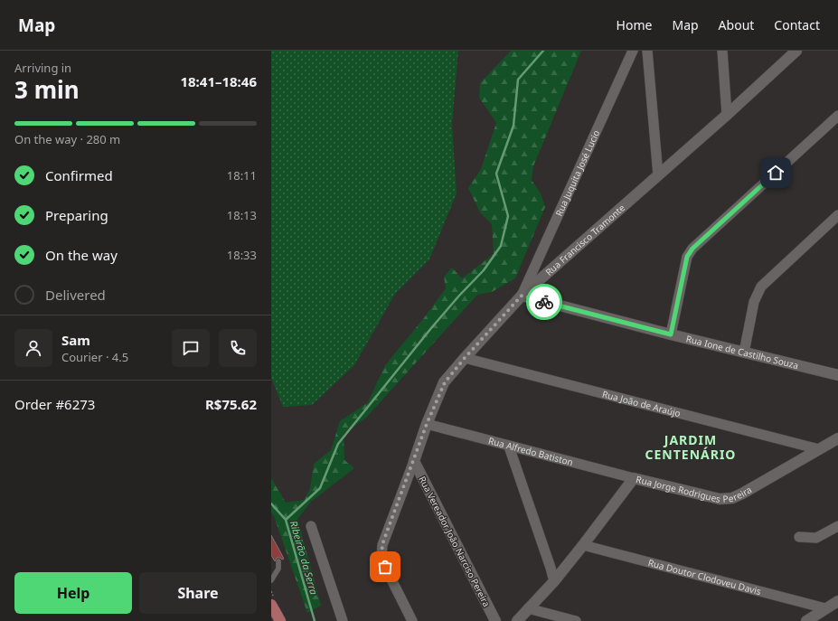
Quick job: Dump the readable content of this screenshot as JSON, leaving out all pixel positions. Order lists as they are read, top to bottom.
{
  "streets": {
    "street": [
      "Rua Juquita José Lucio",
      "Rua Francisco Tramonte",
      "Rua Ione de Castilho Souza",
      "Rua João de Araújo",
      "Rua Alfredo Batiston",
      "Rua Jorge Rodrigues Pereira",
      "Rua Vereador João Narciso Pereira",
      "Rua Doutor Clodoveu Davis"
    ]
  },
  "crossings": [
    ["Rua Juquita José Lucio", "Rua Francisco Tramonte"],
    ["Rua Juquita José Lucio", "Rua Ione de Castilho Souza"],
    ["Rua Francisco Tramonte", "Rua Ione de Castilho Souza"],
    ["Rua Francisco Tramonte", "Rua João de Araújo"],
    ["Rua Francisco Tramonte", "Rua Alfredo Batiston"],
    ["Rua Francisco Tramonte", "Rua Vereador João Narciso Pereira"],
    ["Rua João de Araújo", "Rua Jorge Rodrigues Pereira"],
    ["Rua Alfredo Batiston", "Rua Jorge Rodrigues Pereira"],
    ["Rua Jorge Rodrigues Pereira", "Rua Doutor Clodoveu Davis"]
  ],
  "districts": ["JARDIM CENTENÁRIO"],
  "water": ["Ribeirão da Serra"],
  "page": {
    "header": "Map",
    "nav": [
      "Home",
      "Map",
      "About",
      "Contact"
    ],
    "heading": ["3 min", "Arriving in", "18:41–18:46"],
    "panel": [
      "Sam",
      "Courier · 4.5",
      "Order #6273",
      "R$75.62"
    ],
    "bar": "On the way · 280 m",
    "list": [
      ["Confirmed", "18:11"],
      ["Preparing", "18:13"],
      ["On the way", "18:33"],
      "Delivered"
    ],
    "buttons": ["Help", "Share"]
  }
}
